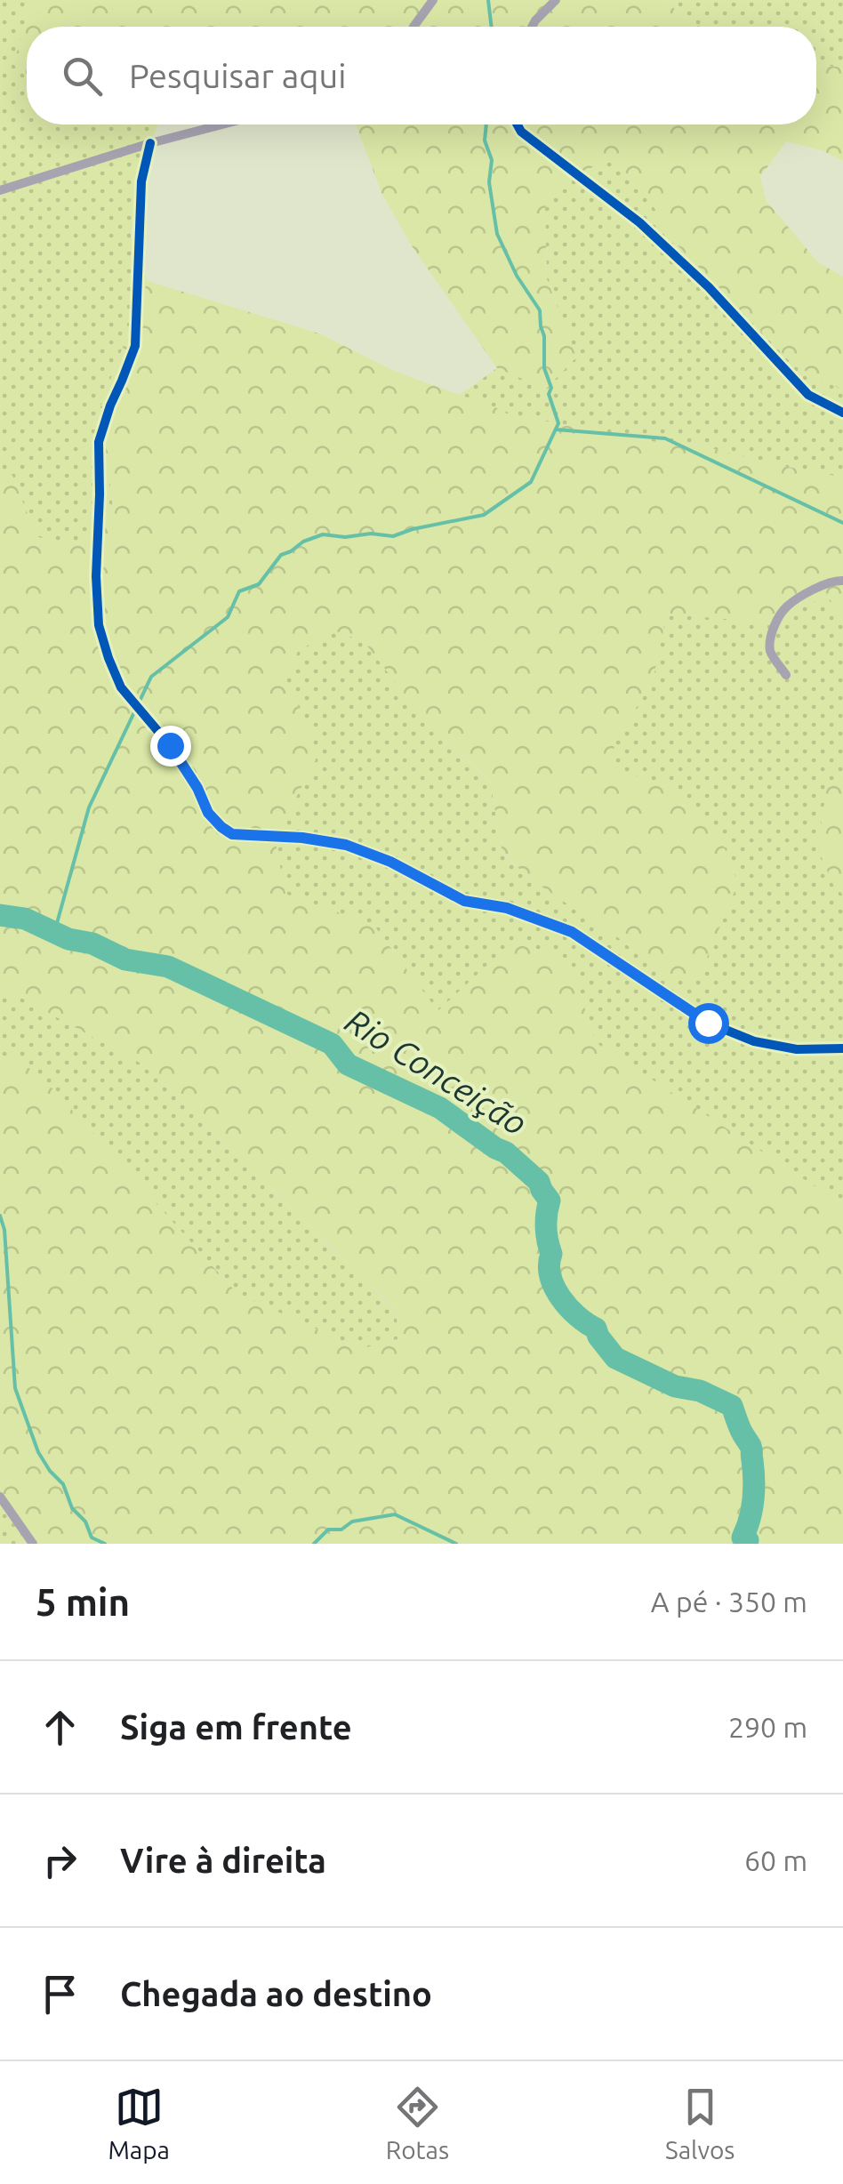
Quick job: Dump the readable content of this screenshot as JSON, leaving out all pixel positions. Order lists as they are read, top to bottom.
{
  "water": ["Rio Conceição"],
  "page": {
    "search": "Pesquisar aqui",
    "heading": ["5 min", "A pé · 350 m"],
    "list": [
      ["Siga em frente", "290 m"],
      ["Vire à direita", "60 m"],
      "Chegada ao destino"
    ],
    "nav": ["Mapa", "Rotas", "Salvos"]
  }
}
